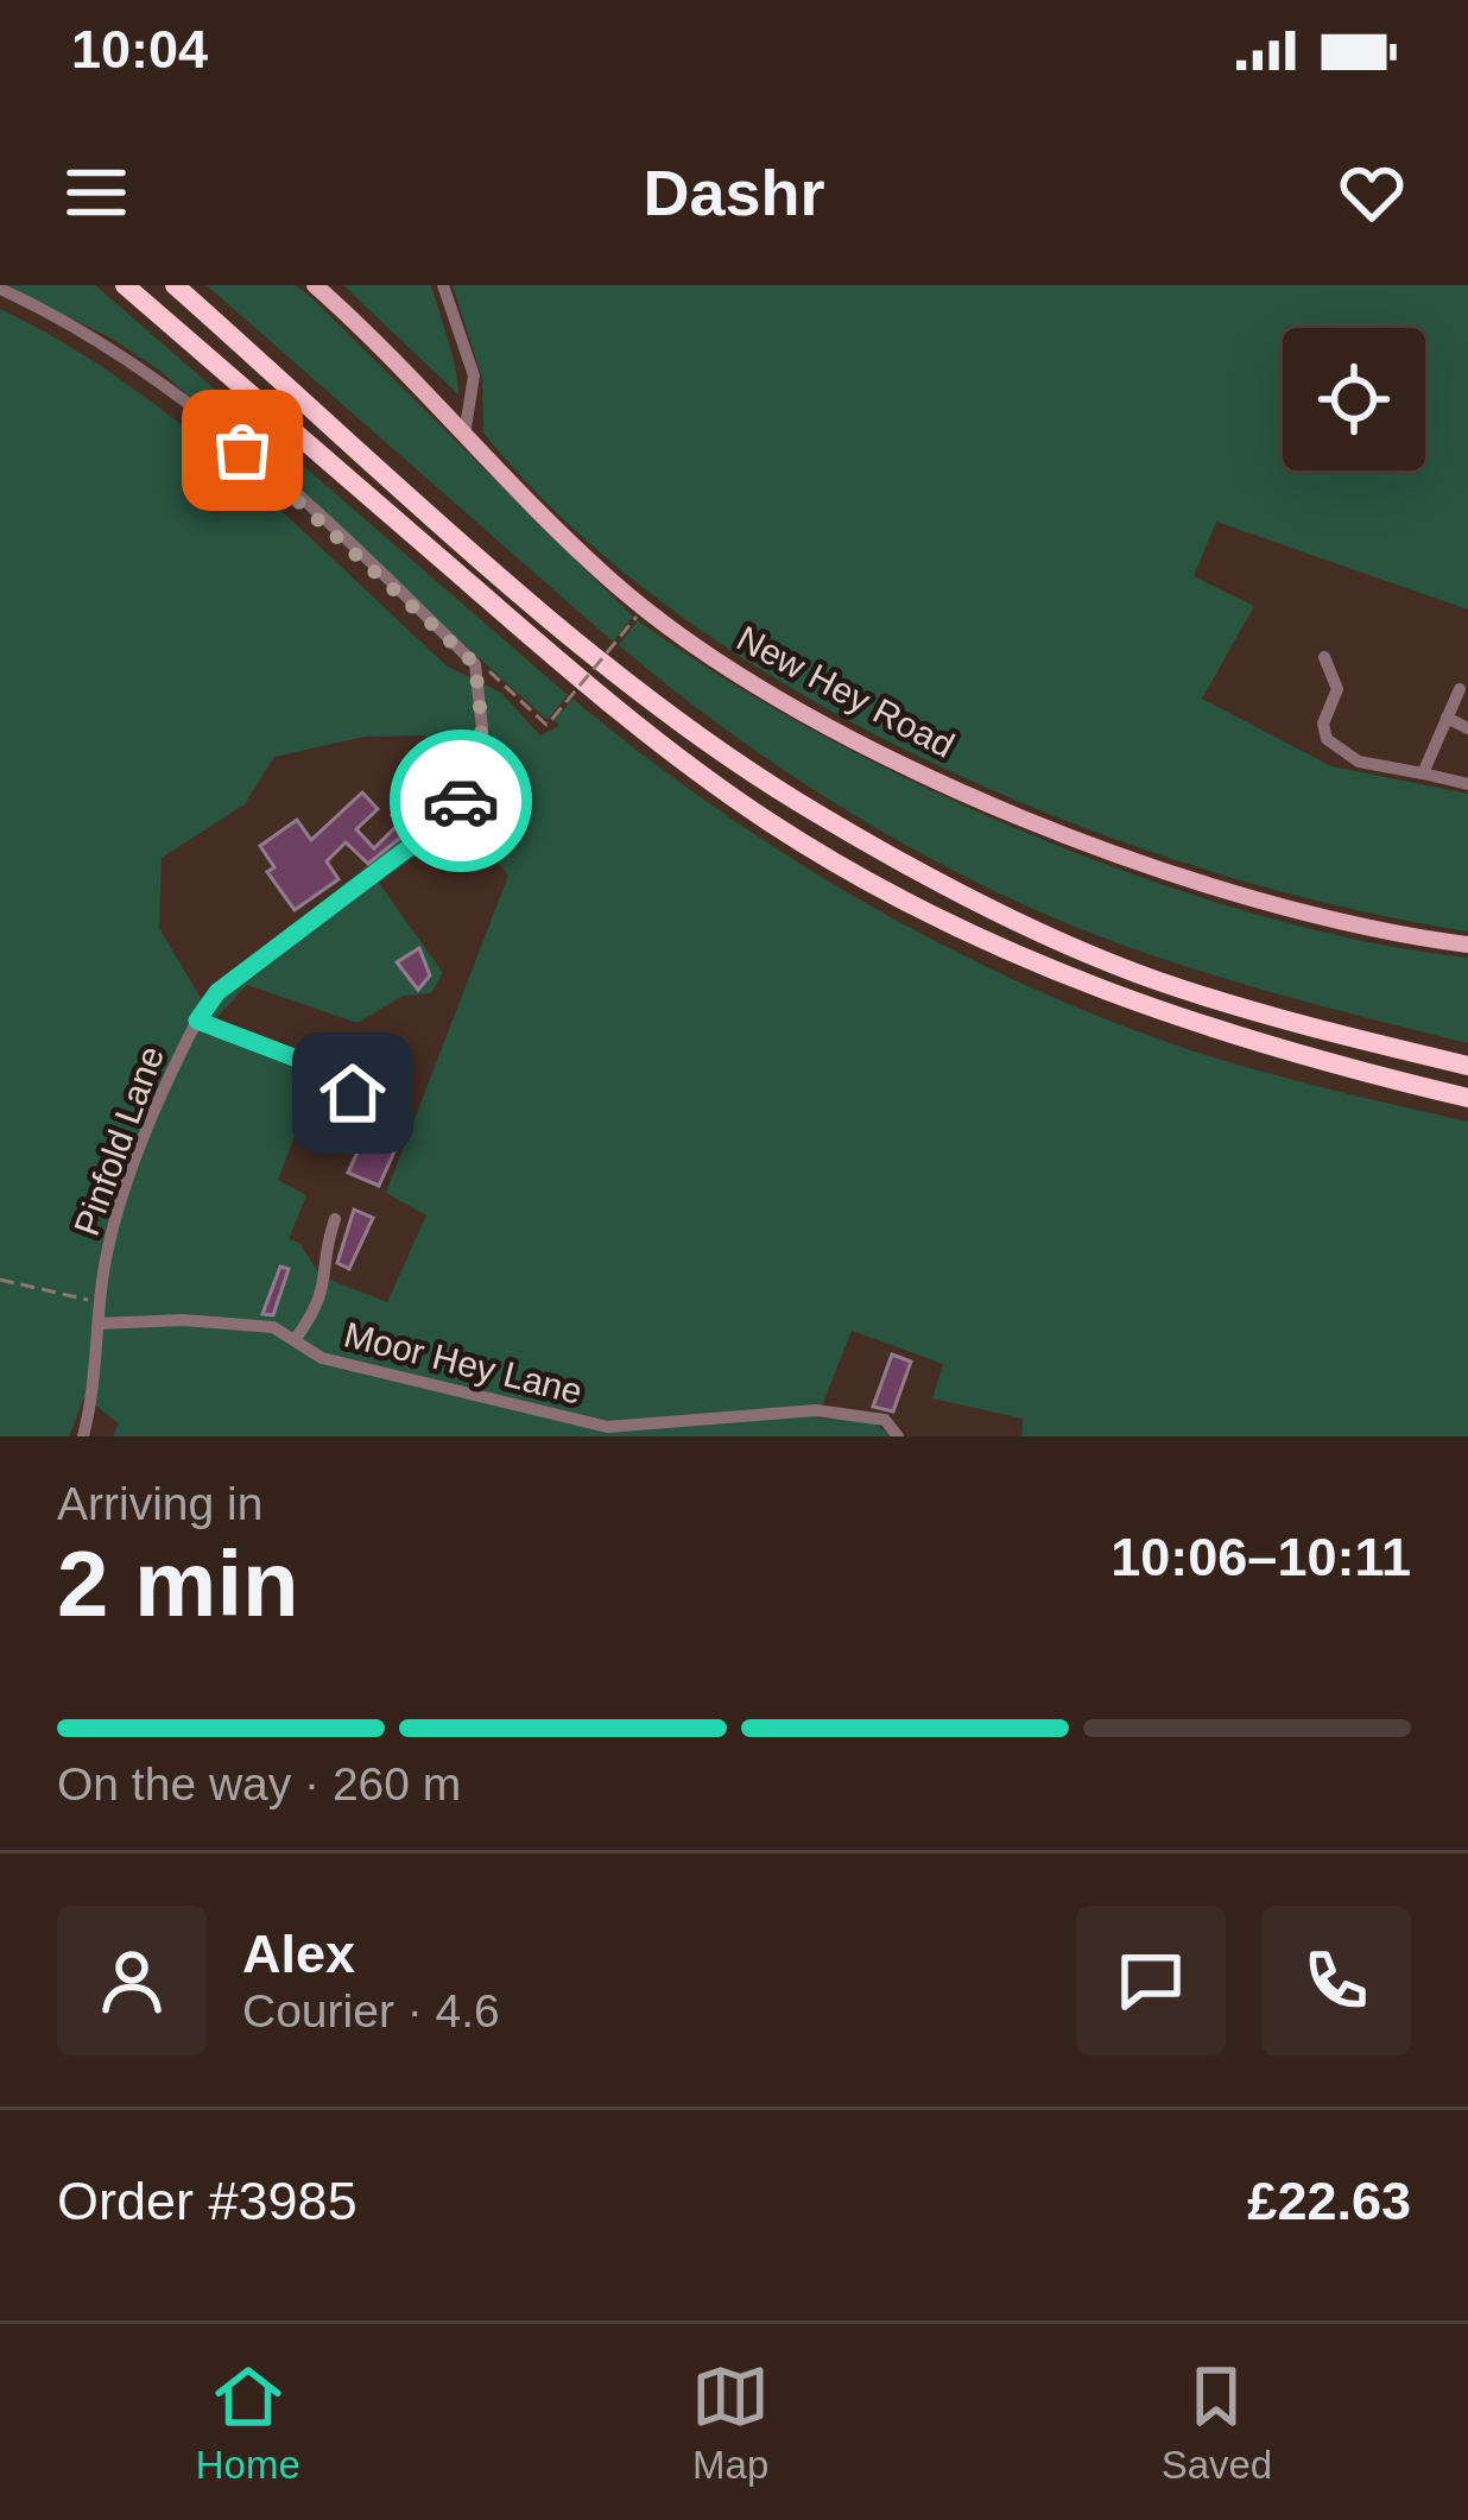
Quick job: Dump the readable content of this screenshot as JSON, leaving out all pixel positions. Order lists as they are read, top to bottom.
{
  "streets": {
    "main road": ["New Hey Road"],
    "street": ["Pinfold Lane", "Moor Hey Lane"]
  },
  "crossings": [
    ["Pinfold Lane", "Moor Hey Lane"]
  ],
  "page": {
    "status": "10:04",
    "header": "Dashr",
    "heading": ["2 min", "Arriving in", "10:06–10:11"],
    "panel": [
      "Alex",
      "Courier · 4.6",
      "Order #3985",
      "£22.63"
    ],
    "bar": "On the way · 260 m",
    "tabs": ["Home", "Map", "Saved"]
  }
}
